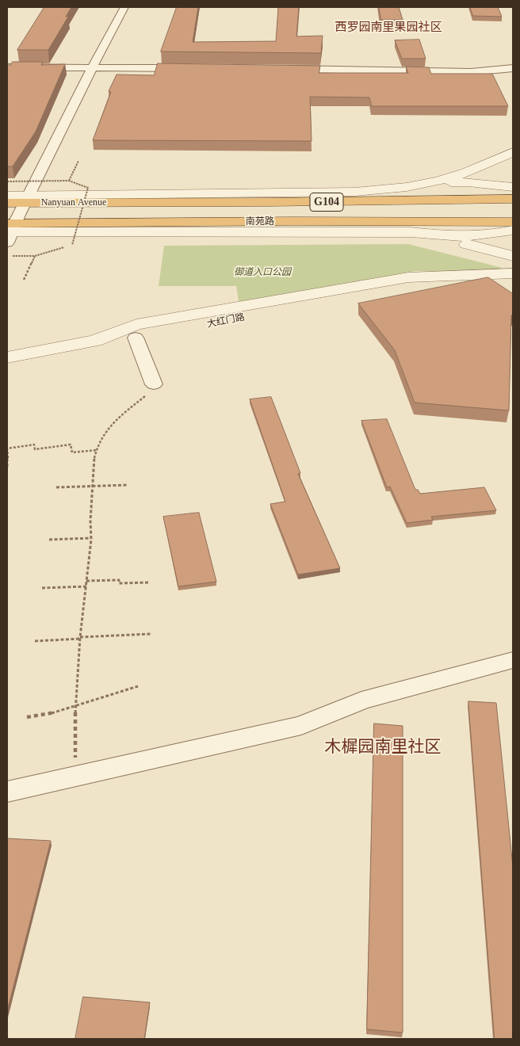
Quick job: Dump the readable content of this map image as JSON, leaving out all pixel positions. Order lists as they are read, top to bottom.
{
  "streets": {
    "highway": ["G104", "Nanyuan Avenue", "南苑路"],
    "street": ["大红门路"]
  },
  "crossings": [
    ["Nanyuan Avenue", "南苑路"]
  ],
  "districts": ["西罗园南里果园社区", "木樨园南里社区"],
  "parks": ["御道入口公园"]
}
